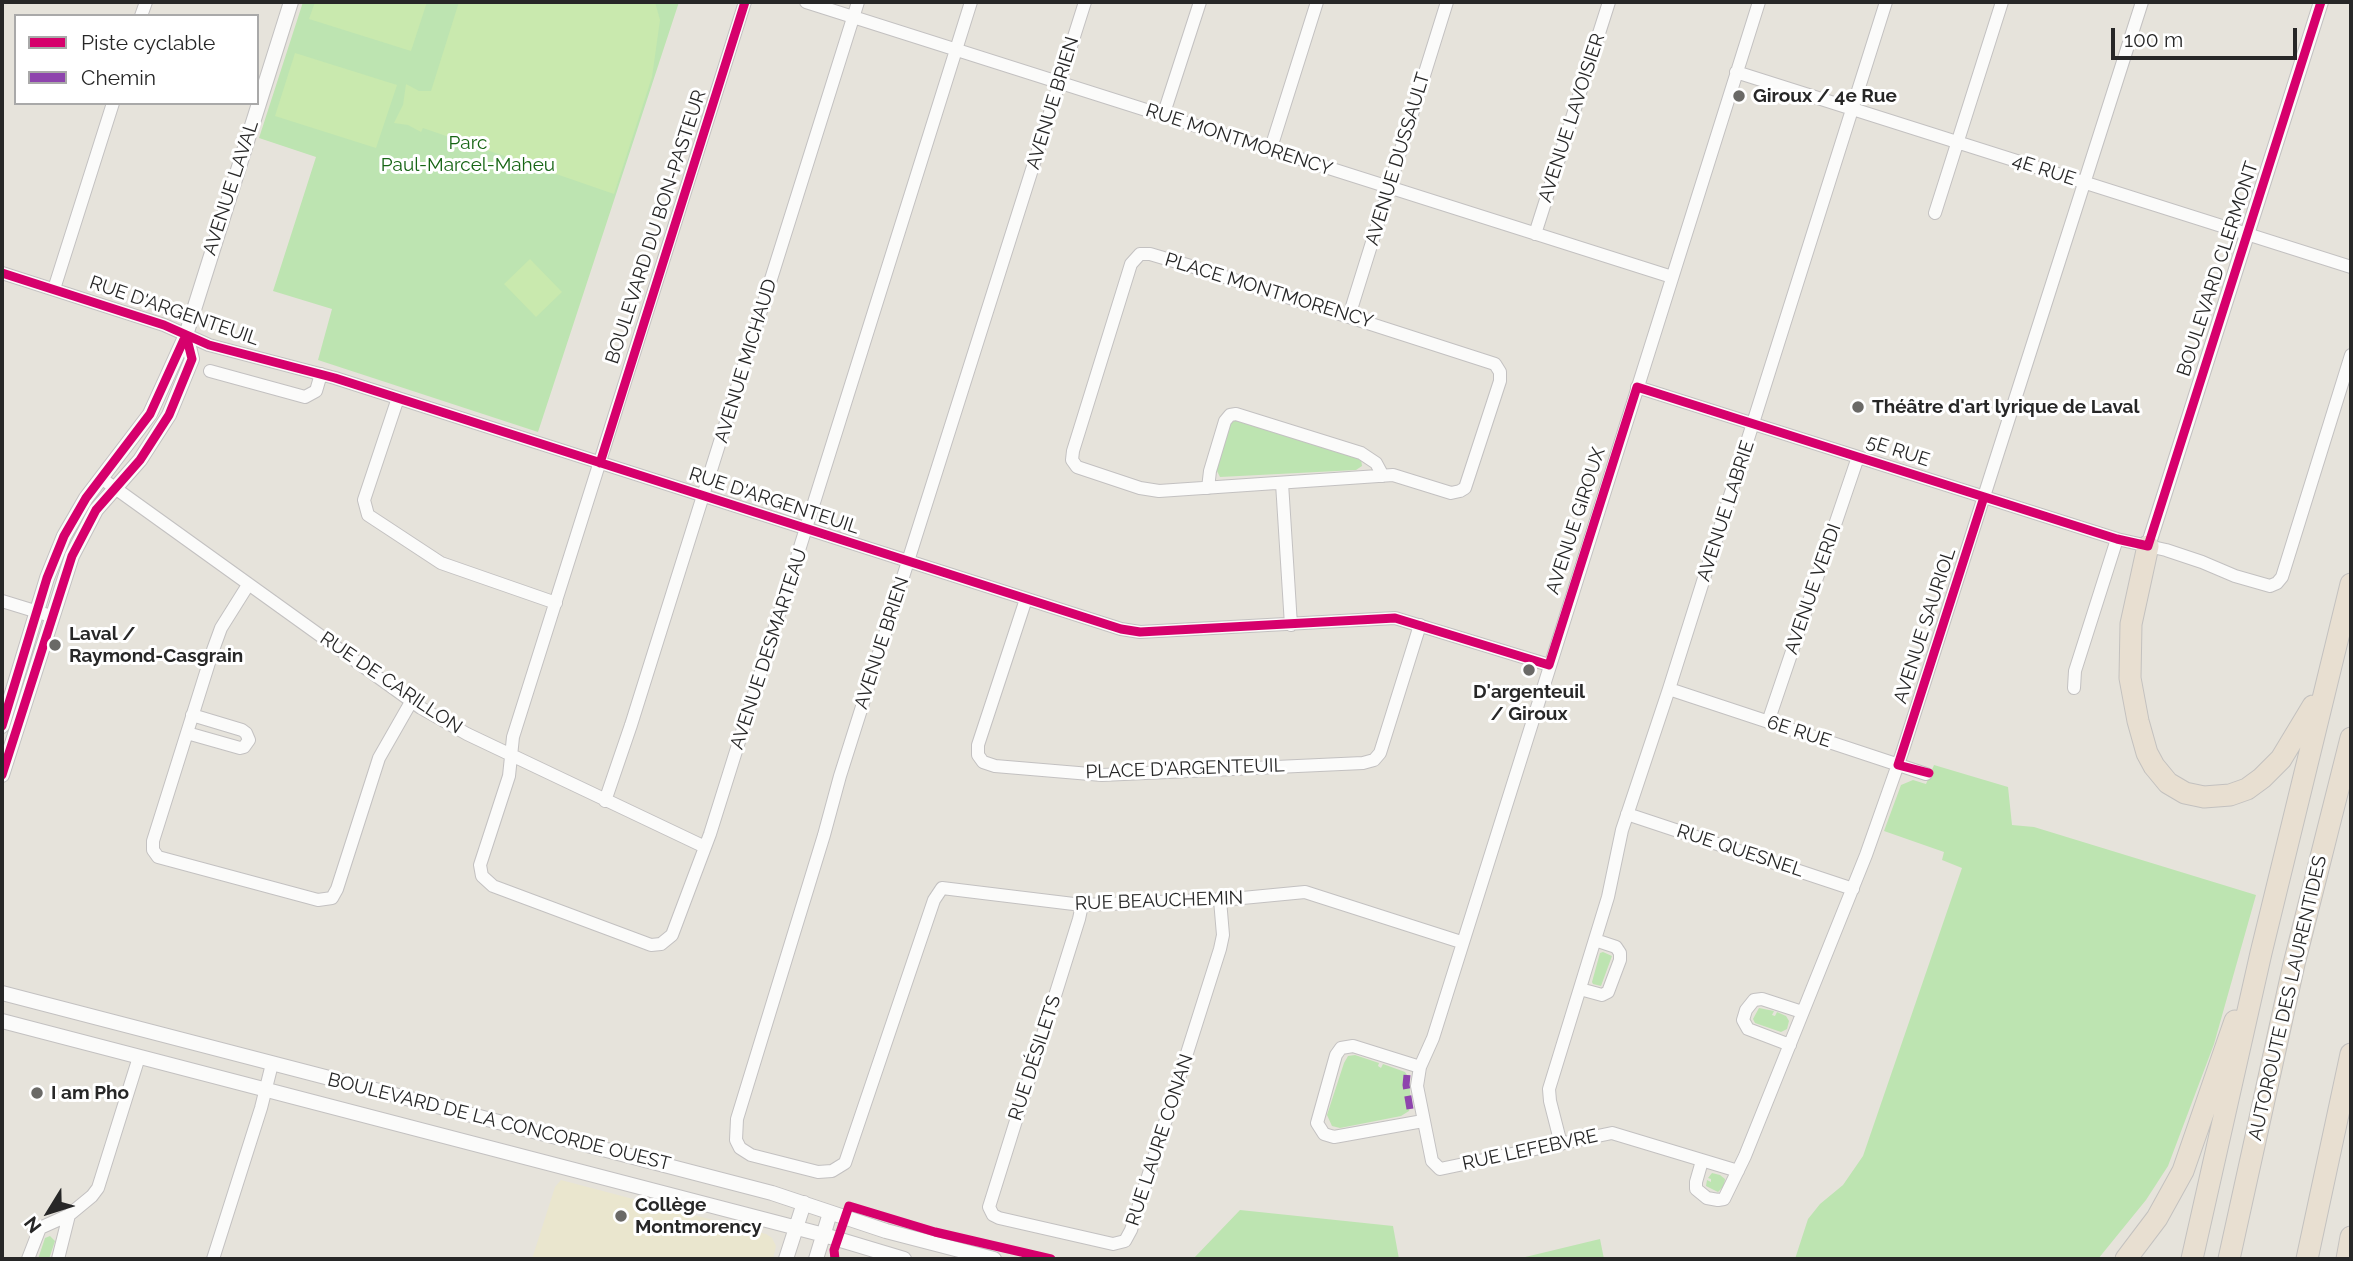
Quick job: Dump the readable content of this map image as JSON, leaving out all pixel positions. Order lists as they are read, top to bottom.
{
  "streets": {
    "highway": ["AUTOROUTE DES LAURENTIDES"],
    "street": [
      "AVENUE BRIEN",
      "AVENUE LAVOISIER",
      "RUE MONTMORENCY",
      "AVENUE DUSSAULT",
      "4E RUE",
      "AVENUE LAVAL",
      "BOULEVARD DU BON-PASTEUR",
      "BOULEVARD CLERMONT",
      "PLACE MONTMORENCY",
      "RUE D'ARGENTEUIL",
      "AVENUE MICHAUD",
      "5E RUE",
      "AVENUE LABRIE",
      "AVENUE GIROUX",
      "AVENUE VERDI",
      "AVENUE SAURIOL",
      "AVENUE DESMARTEAU",
      "RUE DE CARILLON",
      "6E RUE",
      "PLACE D'ARGENTEUIL",
      "RUE QUESNEL",
      "RUE BEAUCHEMIN",
      "RUE DÉSILETS",
      "BOULEVARD DE LA CONCORDE OUEST",
      "RUE LAURE CONAN",
      "RUE LEFEBVRE"
    ]
  },
  "crossings": [
    ["AVENUE BRIEN", "RUE MONTMORENCY"],
    ["AVENUE BRIEN", "RUE D'ARGENTEUIL"],
    ["AVENUE BRIEN", "RUE BEAUCHEMIN"],
    ["AVENUE LAVOISIER", "RUE MONTMORENCY"],
    ["RUE MONTMORENCY", "AVENUE DUSSAULT"],
    ["RUE MONTMORENCY", "AVENUE MICHAUD"],
    ["RUE MONTMORENCY", "AVENUE GIROUX"],
    ["RUE MONTMORENCY", "AVENUE DESMARTEAU"],
    ["AVENUE DUSSAULT", "PLACE MONTMORENCY"],
    ["4E RUE", "BOULEVARD CLERMONT"],
    ["4E RUE", "AVENUE LABRIE"],
    ["4E RUE", "AVENUE GIROUX"],
    ["4E RUE", "AVENUE SAURIOL"],
    ["AVENUE LAVAL", "RUE D'ARGENTEUIL"],
    ["BOULEVARD DU BON-PASTEUR", "RUE D'ARGENTEUIL"],
    ["BOULEVARD DU BON-PASTEUR", "AVENUE DESMARTEAU"],
    ["BOULEVARD DU BON-PASTEUR", "RUE DE CARILLON"],
    ["BOULEVARD CLERMONT", "5E RUE"],
    ["RUE D'ARGENTEUIL", "AVENUE MICHAUD"],
    ["RUE D'ARGENTEUIL", "AVENUE GIROUX"],
    ["RUE D'ARGENTEUIL", "AVENUE DESMARTEAU"],
    ["RUE D'ARGENTEUIL", "PLACE D'ARGENTEUIL"],
    ["AVENUE MICHAUD", "RUE DE CARILLON"],
    ["5E RUE", "AVENUE LABRIE"],
    ["5E RUE", "AVENUE GIROUX"],
    ["5E RUE", "AVENUE VERDI"],
    ["5E RUE", "AVENUE SAURIOL"],
    ["AVENUE LABRIE", "6E RUE"],
    ["AVENUE LABRIE", "RUE QUESNEL"],
    ["AVENUE LABRIE", "RUE LEFEBVRE"],
    ["AVENUE GIROUX", "RUE BEAUCHEMIN"],
    ["AVENUE GIROUX", "RUE LEFEBVRE"],
    ["AVENUE VERDI", "6E RUE"],
    ["AVENUE SAURIOL", "6E RUE"],
    ["AVENUE DESMARTEAU", "RUE DE CARILLON"],
    ["RUE BEAUCHEMIN", "RUE DÉSILETS"],
    ["RUE BEAUCHEMIN", "RUE LAURE CONAN"],
    ["RUE DÉSILETS", "RUE LAURE CONAN"]
  ],
  "parks": ["Parc Paul-Marcel-Maheu"],
  "places": [
    "Giroux / 4e Rue",
    "Théâtre d'art lyrique de Laval",
    "Laval / Raymond-Casgrain",
    "D'argenteuil / Giroux",
    "I am Pho",
    "Collège Montmorency"
  ],
  "legend": ["Piste cyclable", "Chemin"],
  "scale_bar": "100 m",
  "north": "bottom left"
}
